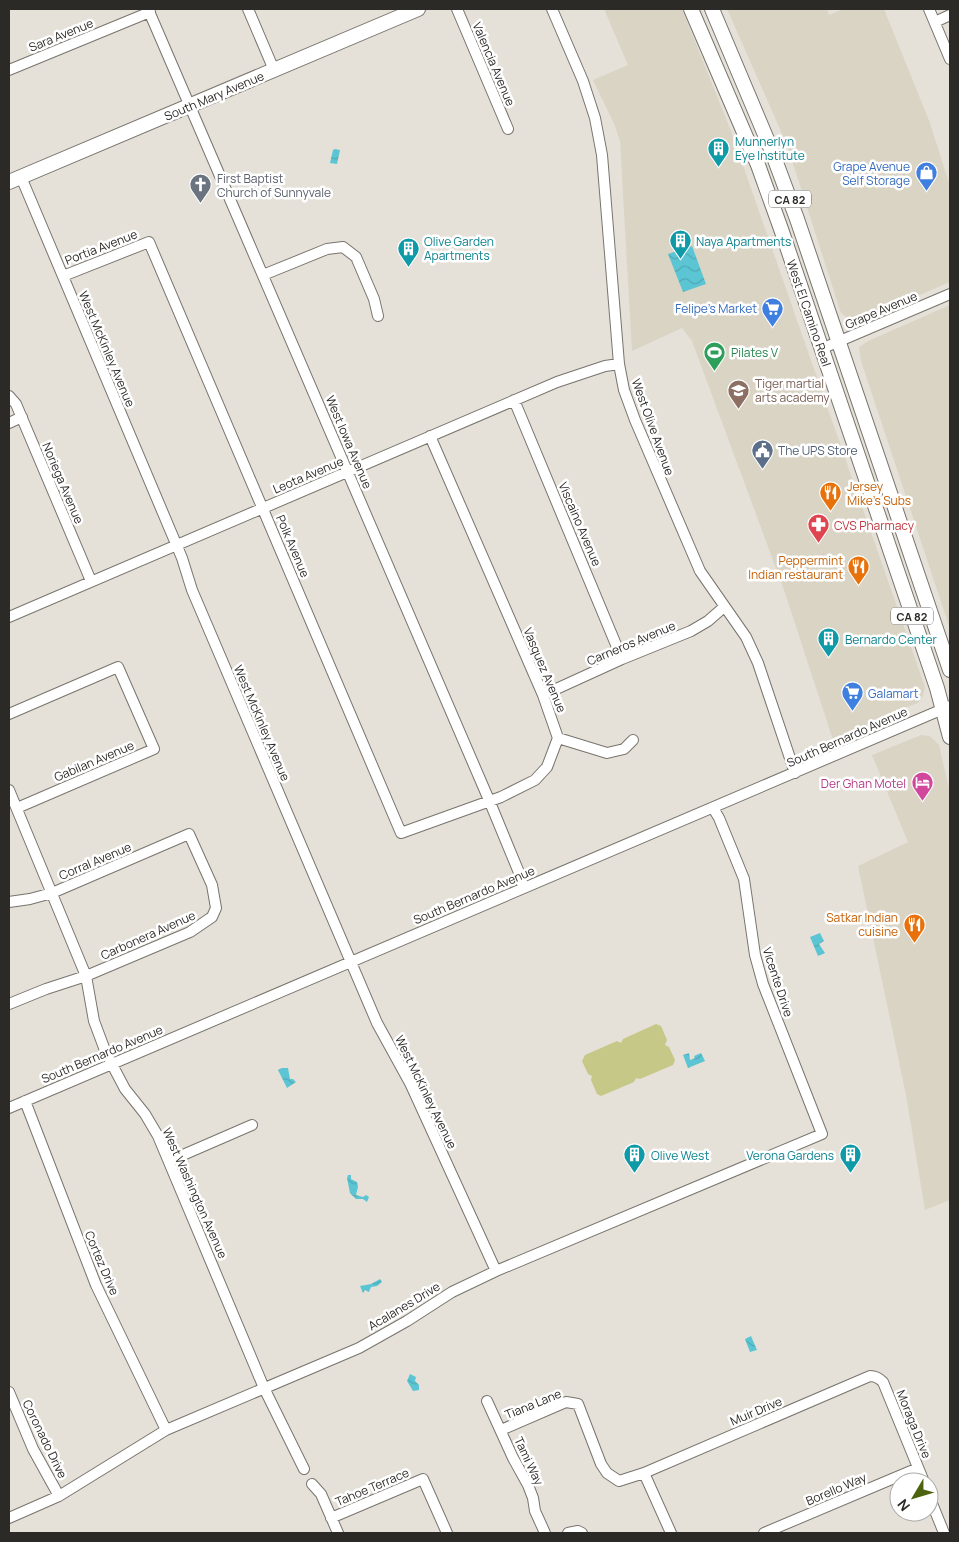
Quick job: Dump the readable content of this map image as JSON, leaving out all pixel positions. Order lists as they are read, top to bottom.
{
  "streets": {
    "main road": ["South Mary Avenue", "CA 82", "West El Camino Real"],
    "street": [
      "Sara Avenue",
      "Valencia Avenue",
      "Portia Avenue",
      "Grape Avenue",
      "West McKinley Avenue",
      "West Olive Avenue",
      "West Iowa Avenue",
      "Leota Avenue",
      "Noriega Avenue",
      "Viscaino Avenue",
      "Polk Avenue",
      "Carneros Avenue",
      "Vasquez Avenue",
      "South Bernardo Avenue",
      "Gabilan Avenue",
      "Corral Avenue",
      "Carbonera Avenue",
      "Vicente Drive",
      "West Washington Avenue",
      "Cortez Drive",
      "Acalanes Drive",
      "Tiana Lane",
      "Muir Drive",
      "Moraga Drive",
      "Coronado Drive",
      "Tami Way",
      "Tahoe Terrace",
      "Borello Way"
    ]
  },
  "crossings": [
    ["Sara Avenue", "West Iowa Avenue"],
    ["South Mary Avenue", "West McKinley Avenue"],
    ["South Mary Avenue", "West Iowa Avenue"],
    ["Portia Avenue", "West McKinley Avenue"],
    ["Portia Avenue", "Polk Avenue"],
    ["Grape Avenue", "West El Camino Real"],
    ["West El Camino Real", "South Bernardo Avenue"],
    ["West McKinley Avenue", "Leota Avenue"],
    ["West McKinley Avenue", "South Bernardo Avenue"],
    ["West McKinley Avenue", "Acalanes Drive"],
    ["West Olive Avenue", "Leota Avenue"],
    ["West Olive Avenue", "Carneros Avenue"],
    ["West Olive Avenue", "South Bernardo Avenue"],
    ["West Iowa Avenue", "Leota Avenue"],
    ["West Iowa Avenue", "Polk Avenue"],
    ["West Iowa Avenue", "South Bernardo Avenue"],
    ["Leota Avenue", "Noriega Avenue"],
    ["Leota Avenue", "Viscaino Avenue"],
    ["Leota Avenue", "Polk Avenue"],
    ["Leota Avenue", "Vasquez Avenue"],
    ["Viscaino Avenue", "Carneros Avenue"],
    ["Carneros Avenue", "Vasquez Avenue"],
    ["South Bernardo Avenue", "Vicente Drive"],
    ["South Bernardo Avenue", "West Washington Avenue"],
    ["South Bernardo Avenue", "Cortez Drive"],
    ["Gabilan Avenue", "West Washington Avenue"],
    ["Corral Avenue", "Carbonera Avenue"],
    ["Corral Avenue", "West Washington Avenue"],
    ["Carbonera Avenue", "West Washington Avenue"],
    ["Vicente Drive", "Acalanes Drive"],
    ["West Washington Avenue", "Acalanes Drive"],
    ["Cortez Drive", "Acalanes Drive"],
    ["Acalanes Drive", "Coronado Drive"],
    ["Tiana Lane", "Muir Drive"],
    ["Tiana Lane", "Tami Way"],
    ["Muir Drive", "Moraga Drive"],
    ["Moraga Drive", "Borello Way"]
  ],
  "places": {
    "building": [
      "Munnerlyn Eye Institute",
      "Naya Apartments",
      "Olive Garden Apartments",
      "Bernardo Center",
      "Olive West",
      "Verona Gardens"
    ],
    "shop": ["Grape Avenue Self Storage"],
    "church": ["First Baptist Church of Sunnyvale"],
    "supermarket": ["Felipe's Market", "Galamart"],
    "sports": ["Pilates V"],
    "school or university": ["Tiger martial arts academy"],
    "public building": ["The UPS Store"],
    "restaurant": ["Jersey Mike's Subs", "Peppermint Indian restaurant", "Satkar Indian cuisine"],
    "pharmacy": ["CVS Pharmacy"],
    "hotel": ["Der Ghan Motel"]
  },
  "north": "bottom left"
}
